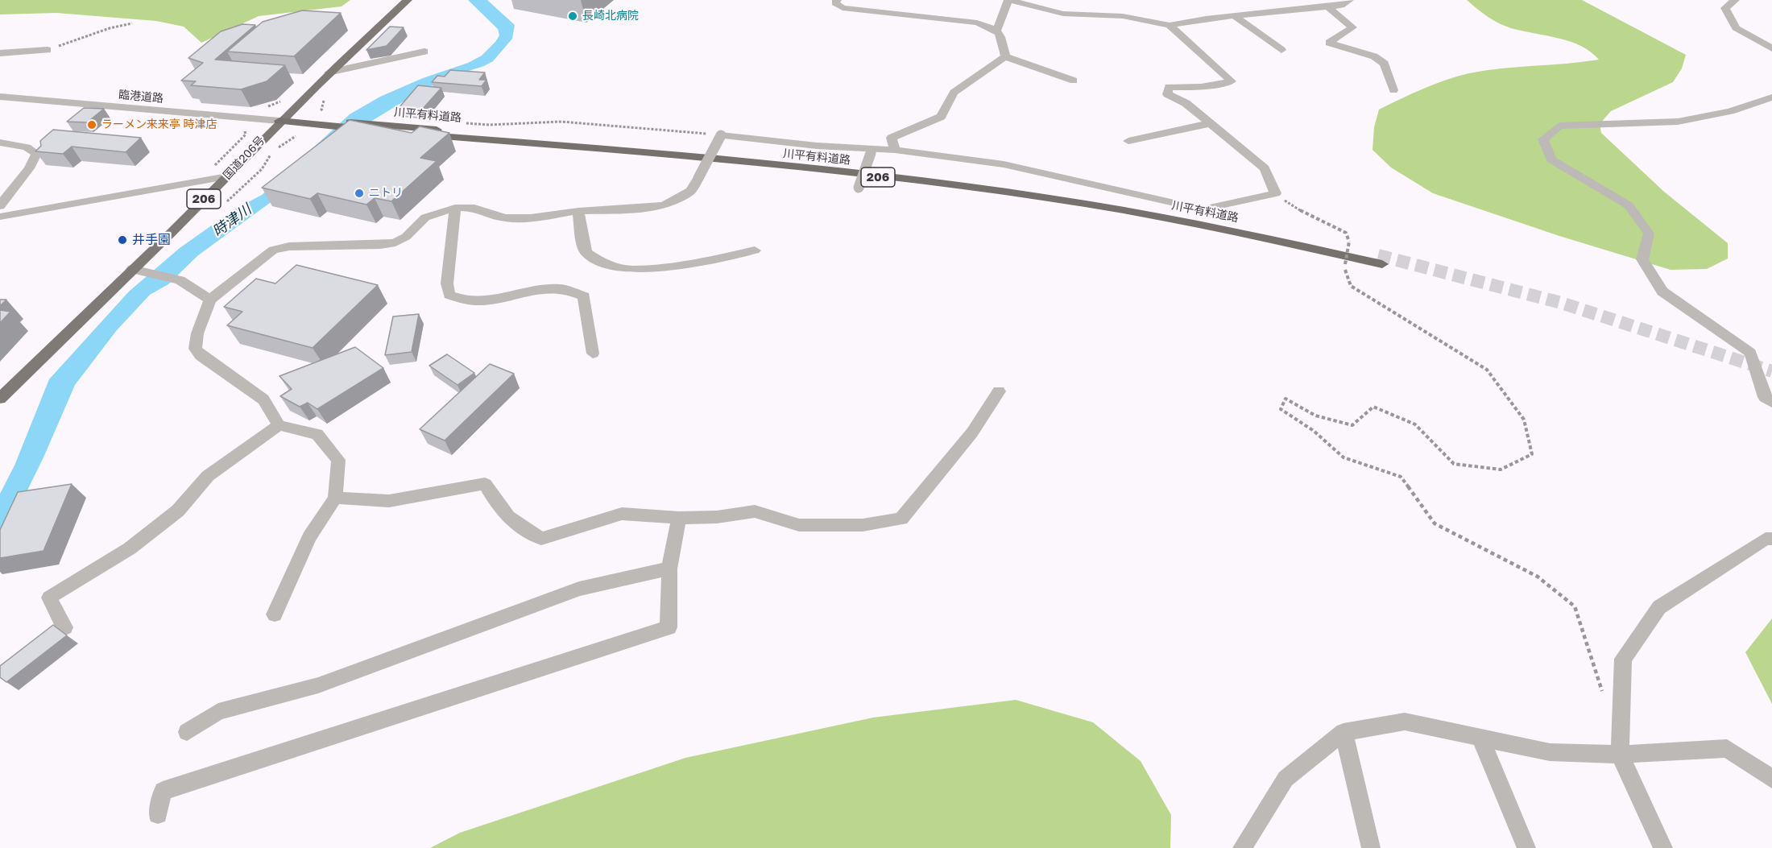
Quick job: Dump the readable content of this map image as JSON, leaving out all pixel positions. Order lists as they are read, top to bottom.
{
  "streets": {
    "highway": ["川平有料道路", "国道206号", "206"],
    "street": ["臨港道路"]
  },
  "crossings": [
    ["臨港道路", "川平有料道路"],
    ["臨港道路", "国道206号"],
    ["川平有料道路", "国道206号"]
  ],
  "water": ["時津川"],
  "places": [
    "長崎北病院",
    "ラーメン来来亭 時津店",
    "ニトリ",
    "井手園"
  ]
}
